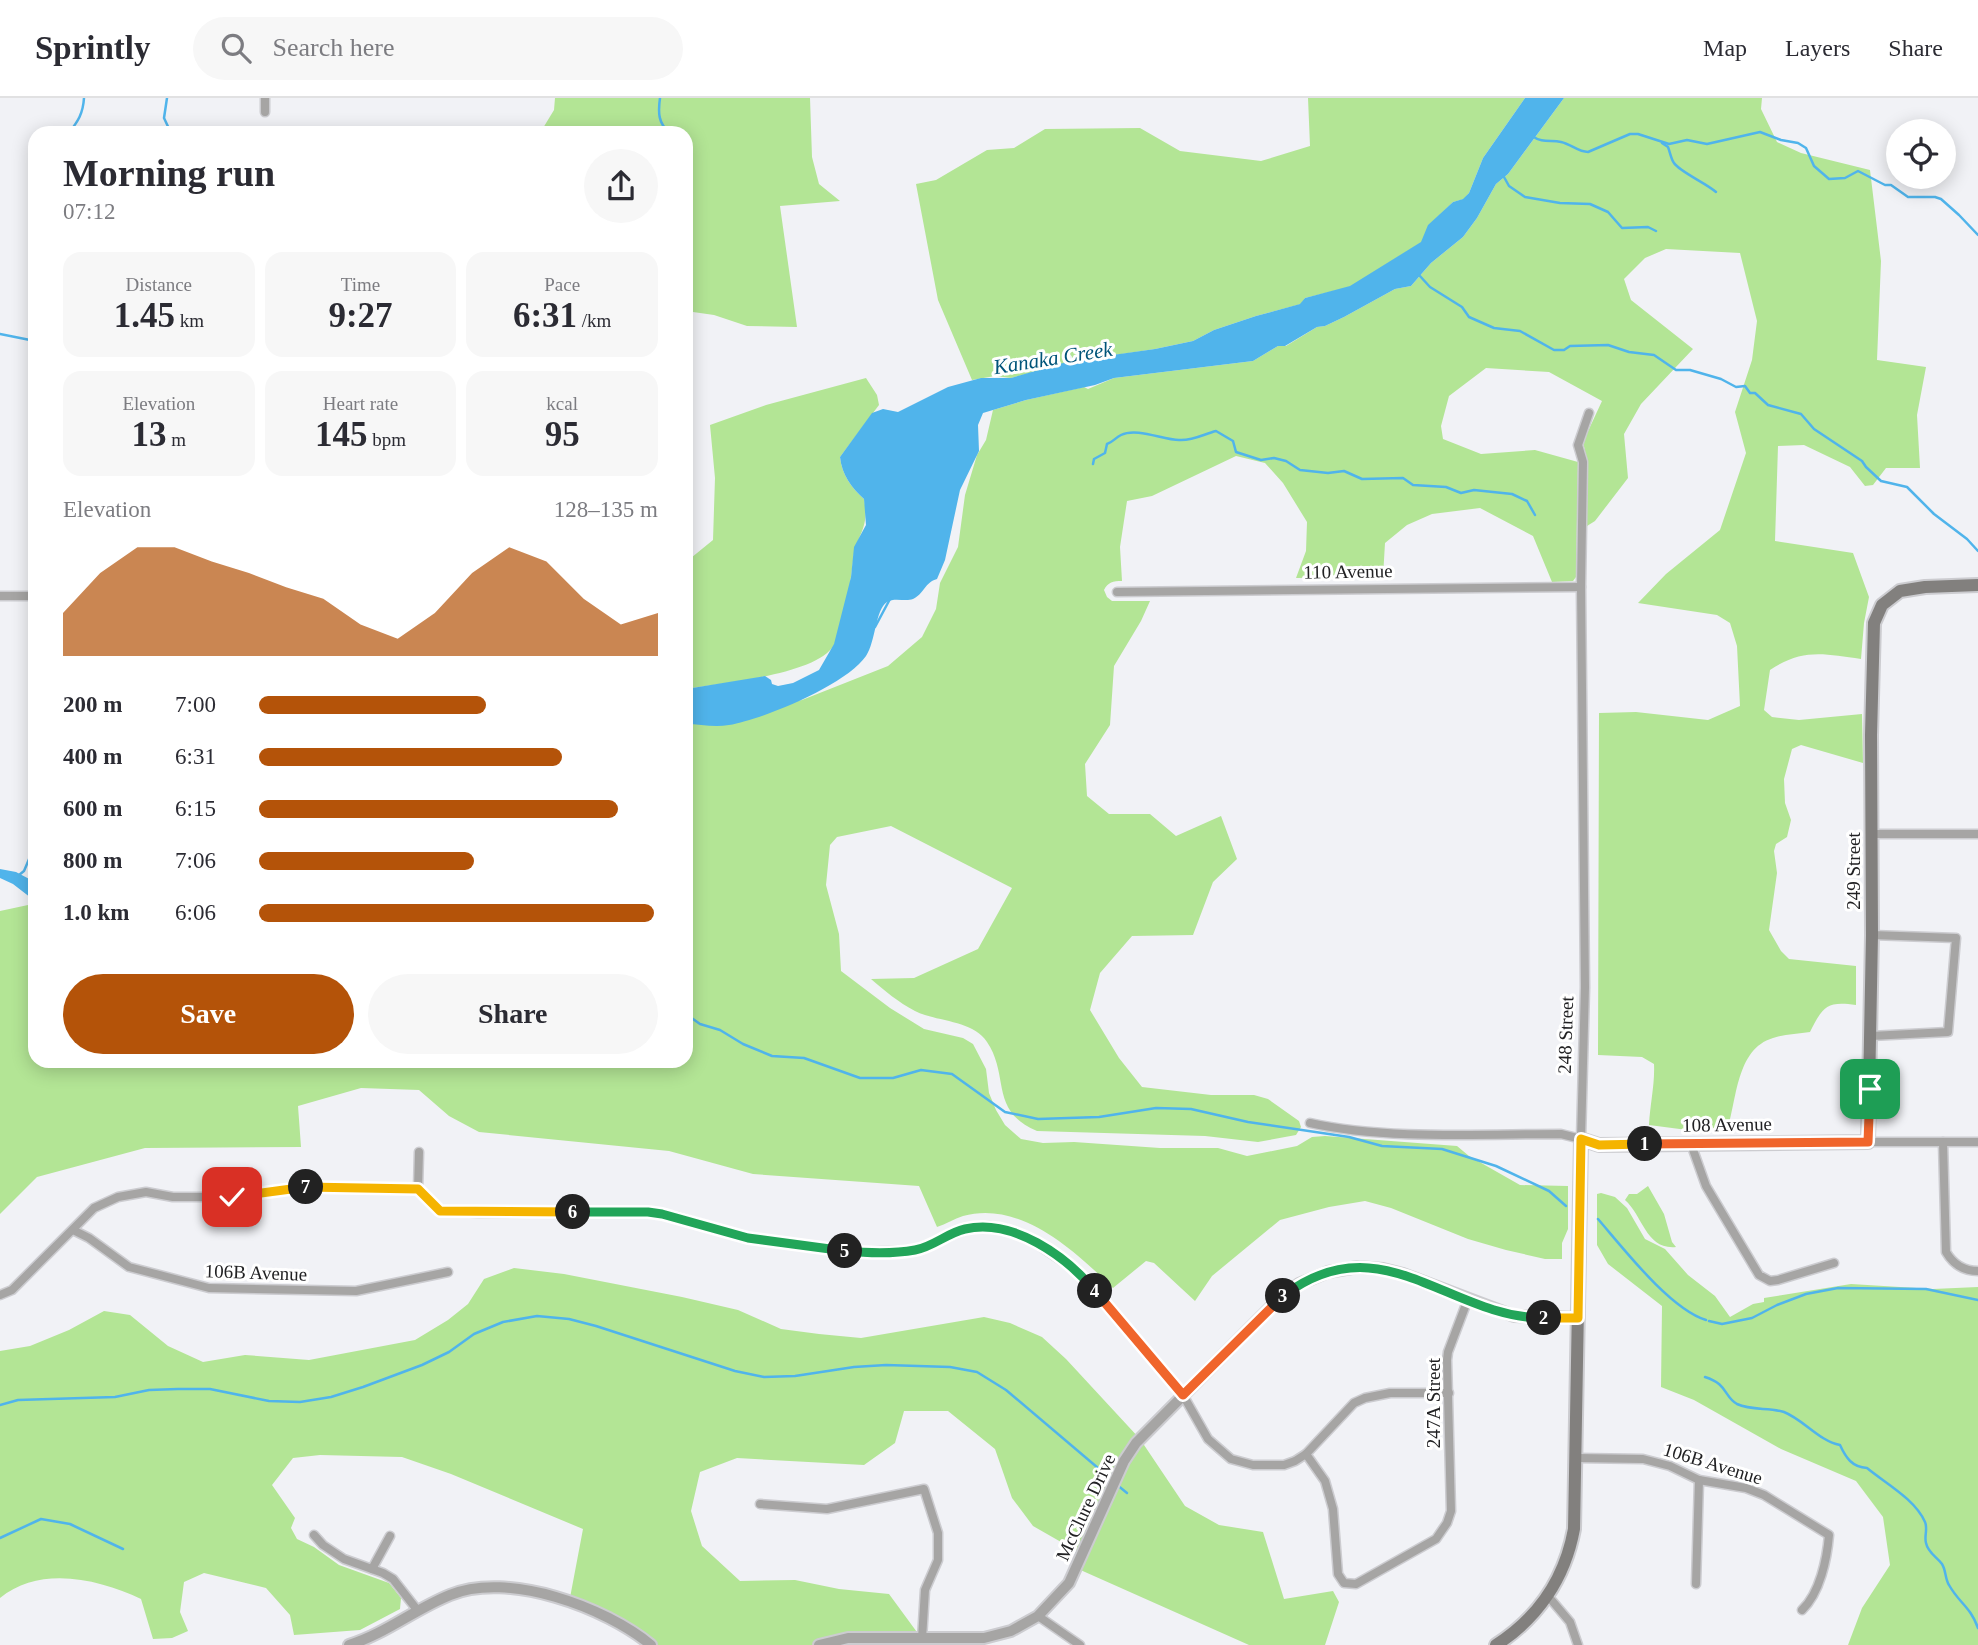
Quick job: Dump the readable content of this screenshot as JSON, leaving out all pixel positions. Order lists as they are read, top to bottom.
{
  "streets": {
    "main road": ["249 Street", "248 Street", "108 Avenue"],
    "street": [
      "110 Avenue",
      "106B Avenue",
      "247A Street",
      "McClure Drive"
    ]
  },
  "crossings": [
    ["110 Avenue", "248 Street"],
    ["249 Street", "108 Avenue"],
    ["248 Street", "108 Avenue"],
    ["248 Street", "106B Avenue"],
    ["248 Street", "McClure Drive"],
    ["247A Street", "McClure Drive"]
  ],
  "water": ["Kanaka Creek"],
  "page": {
    "header": "Sprintly",
    "search": "Search here",
    "nav": ["Map", "Layers", "Share"],
    "heading": ["Morning run", "07:12"],
    "stats": [
      ["Distance", "1.45 km"],
      ["Time", "9:27"],
      ["Pace", "6:31 /km"],
      ["Elevation", "13 m"],
      ["Heart rate", "145 bpm"],
      ["kcal", "95"]
    ],
    "chart": ["Elevation", "128–135 m"],
    "list": [
      {
        "name": "200 m",
        "note": "7:00"
      },
      {
        "name": "400 m",
        "note": "6:31"
      },
      {
        "name": "600 m",
        "note": "6:15"
      },
      {
        "name": "800 m",
        "note": "7:06"
      },
      {
        "name": "1.0 km",
        "note": "6:06"
      }
    ],
    "buttons": ["Save", "Share"],
    "pins": [
      "1",
      "7",
      "6",
      "5",
      "4",
      "3",
      "2"
    ]
  }
}
